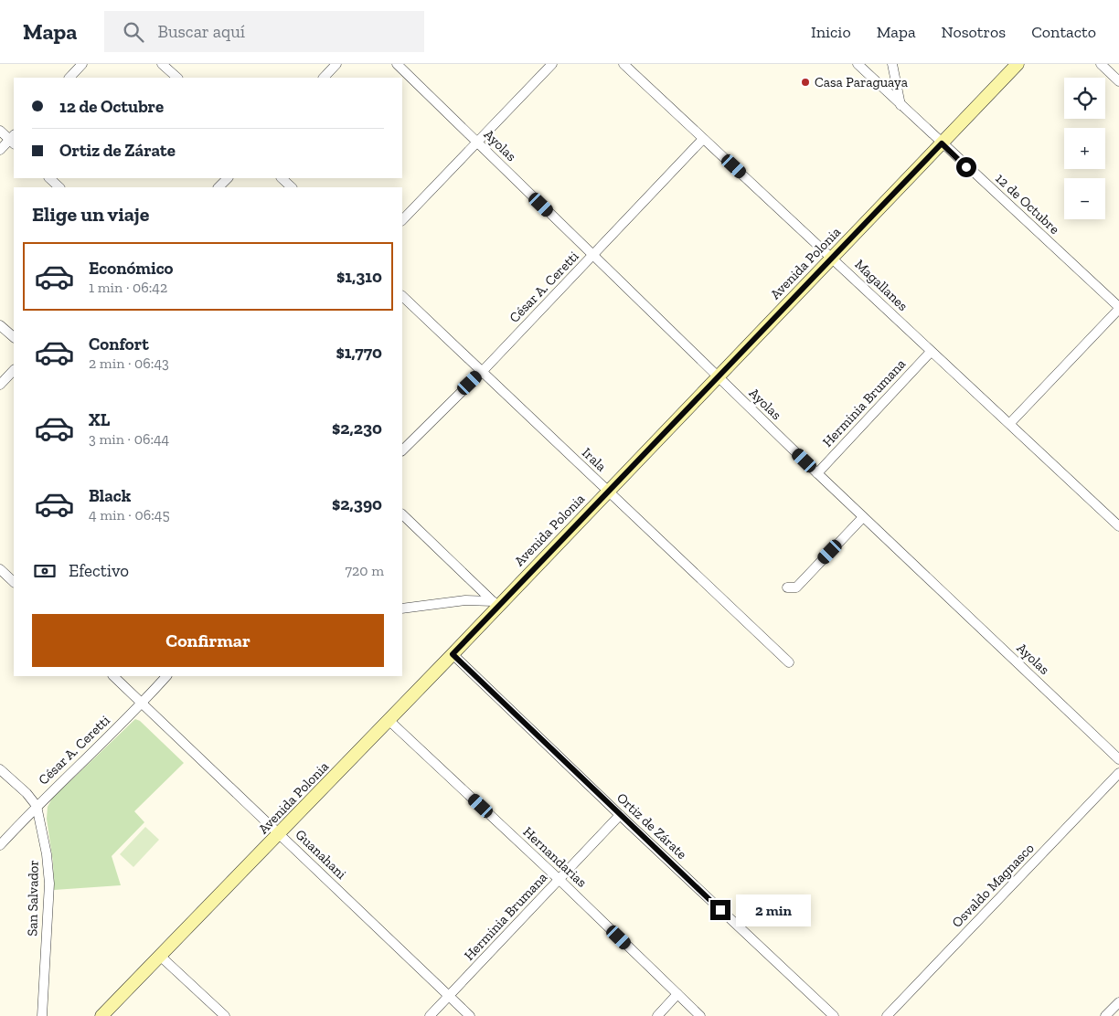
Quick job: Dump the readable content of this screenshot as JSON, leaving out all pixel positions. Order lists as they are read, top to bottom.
{
  "streets": {
    "main road": ["Avenida Polonia"],
    "street": [
      "Ayolas",
      "12 de Octubre",
      "Magallanes",
      "César A. Ceretti",
      "Herminia Brumana",
      "Irala",
      "Ortiz de Zárate",
      "Guanahani",
      "Hernandarias",
      "Osvaldo Magnasco",
      "San Salvador"
    ]
  },
  "crossings": [
    ["Ayolas", "Avenida Polonia"],
    ["Ayolas", "César A. Ceretti"],
    ["Ayolas", "Herminia Brumana"],
    ["12 de Octubre", "Avenida Polonia"],
    ["Avenida Polonia", "Magallanes"],
    ["Avenida Polonia", "Irala"],
    ["Avenida Polonia", "Ortiz de Zárate"],
    ["Avenida Polonia", "Guanahani"],
    ["Avenida Polonia", "Hernandarias"],
    ["Magallanes", "César A. Ceretti"],
    ["Magallanes", "Herminia Brumana"],
    ["César A. Ceretti", "Irala"],
    ["César A. Ceretti", "Guanahani"],
    ["César A. Ceretti", "San Salvador"],
    ["Herminia Brumana", "Ortiz de Zárate"],
    ["Herminia Brumana", "Guanahani"],
    ["Herminia Brumana", "Hernandarias"]
  ],
  "places": ["Casa Paraguaya"],
  "page": {
    "header": "Mapa",
    "search": "Buscar aquí",
    "nav": [
      "Inicio",
      "Mapa",
      "Nosotros",
      "Contacto"
    ],
    "map_buttons": ["+", "−"],
    "banner": ["12 de Octubre", "Ortiz de Zárate"],
    "heading": "Elige un viaje",
    "list": [
      {
        "name": "Económico",
        "note": "1 min · 06:42",
        "value": "$1,310"
      },
      {
        "name": "Confort",
        "note": "2 min · 06:43",
        "value": "$1,770"
      },
      {
        "name": "XL",
        "note": "3 min · 06:44",
        "value": "$2,230"
      },
      {
        "name": "Black",
        "note": "4 min · 06:45",
        "value": "$2,390"
      }
    ],
    "pay": ["Efectivo", "720 m"],
    "buttons": "Confirmar",
    "bubble": "2 min"
  }
}
